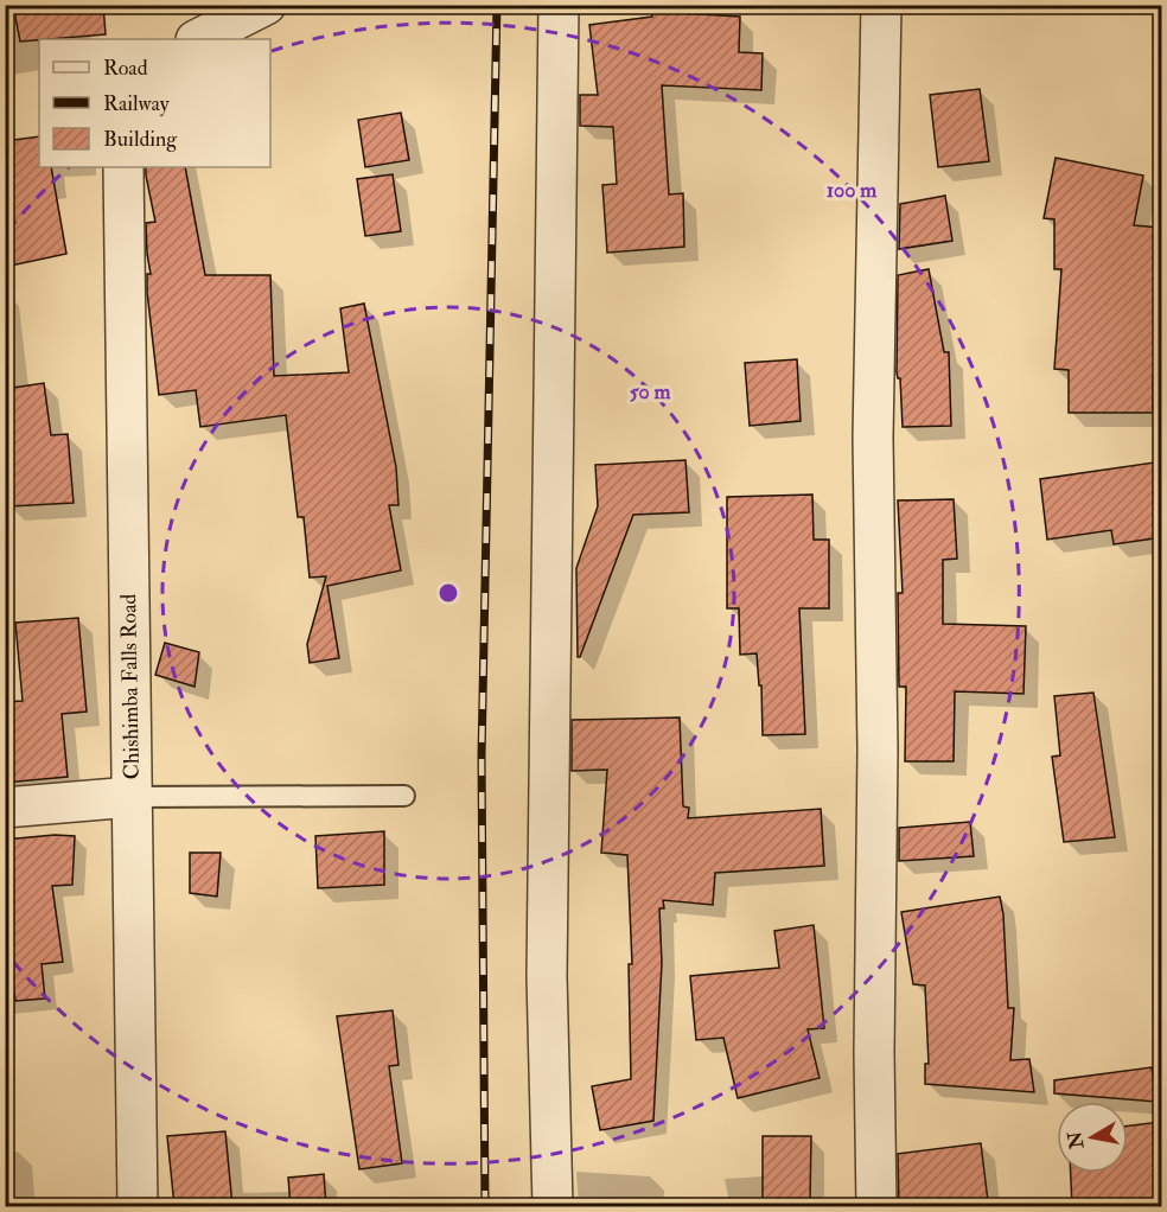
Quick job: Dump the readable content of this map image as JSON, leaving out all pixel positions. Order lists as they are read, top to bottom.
{
  "streets": {
    "street": ["Chishimba Falls Road"]
  },
  "legend": ["Road", "Railway", "Building"],
  "north": "left",
  "rings": ["100 m", "50 m"]
}
